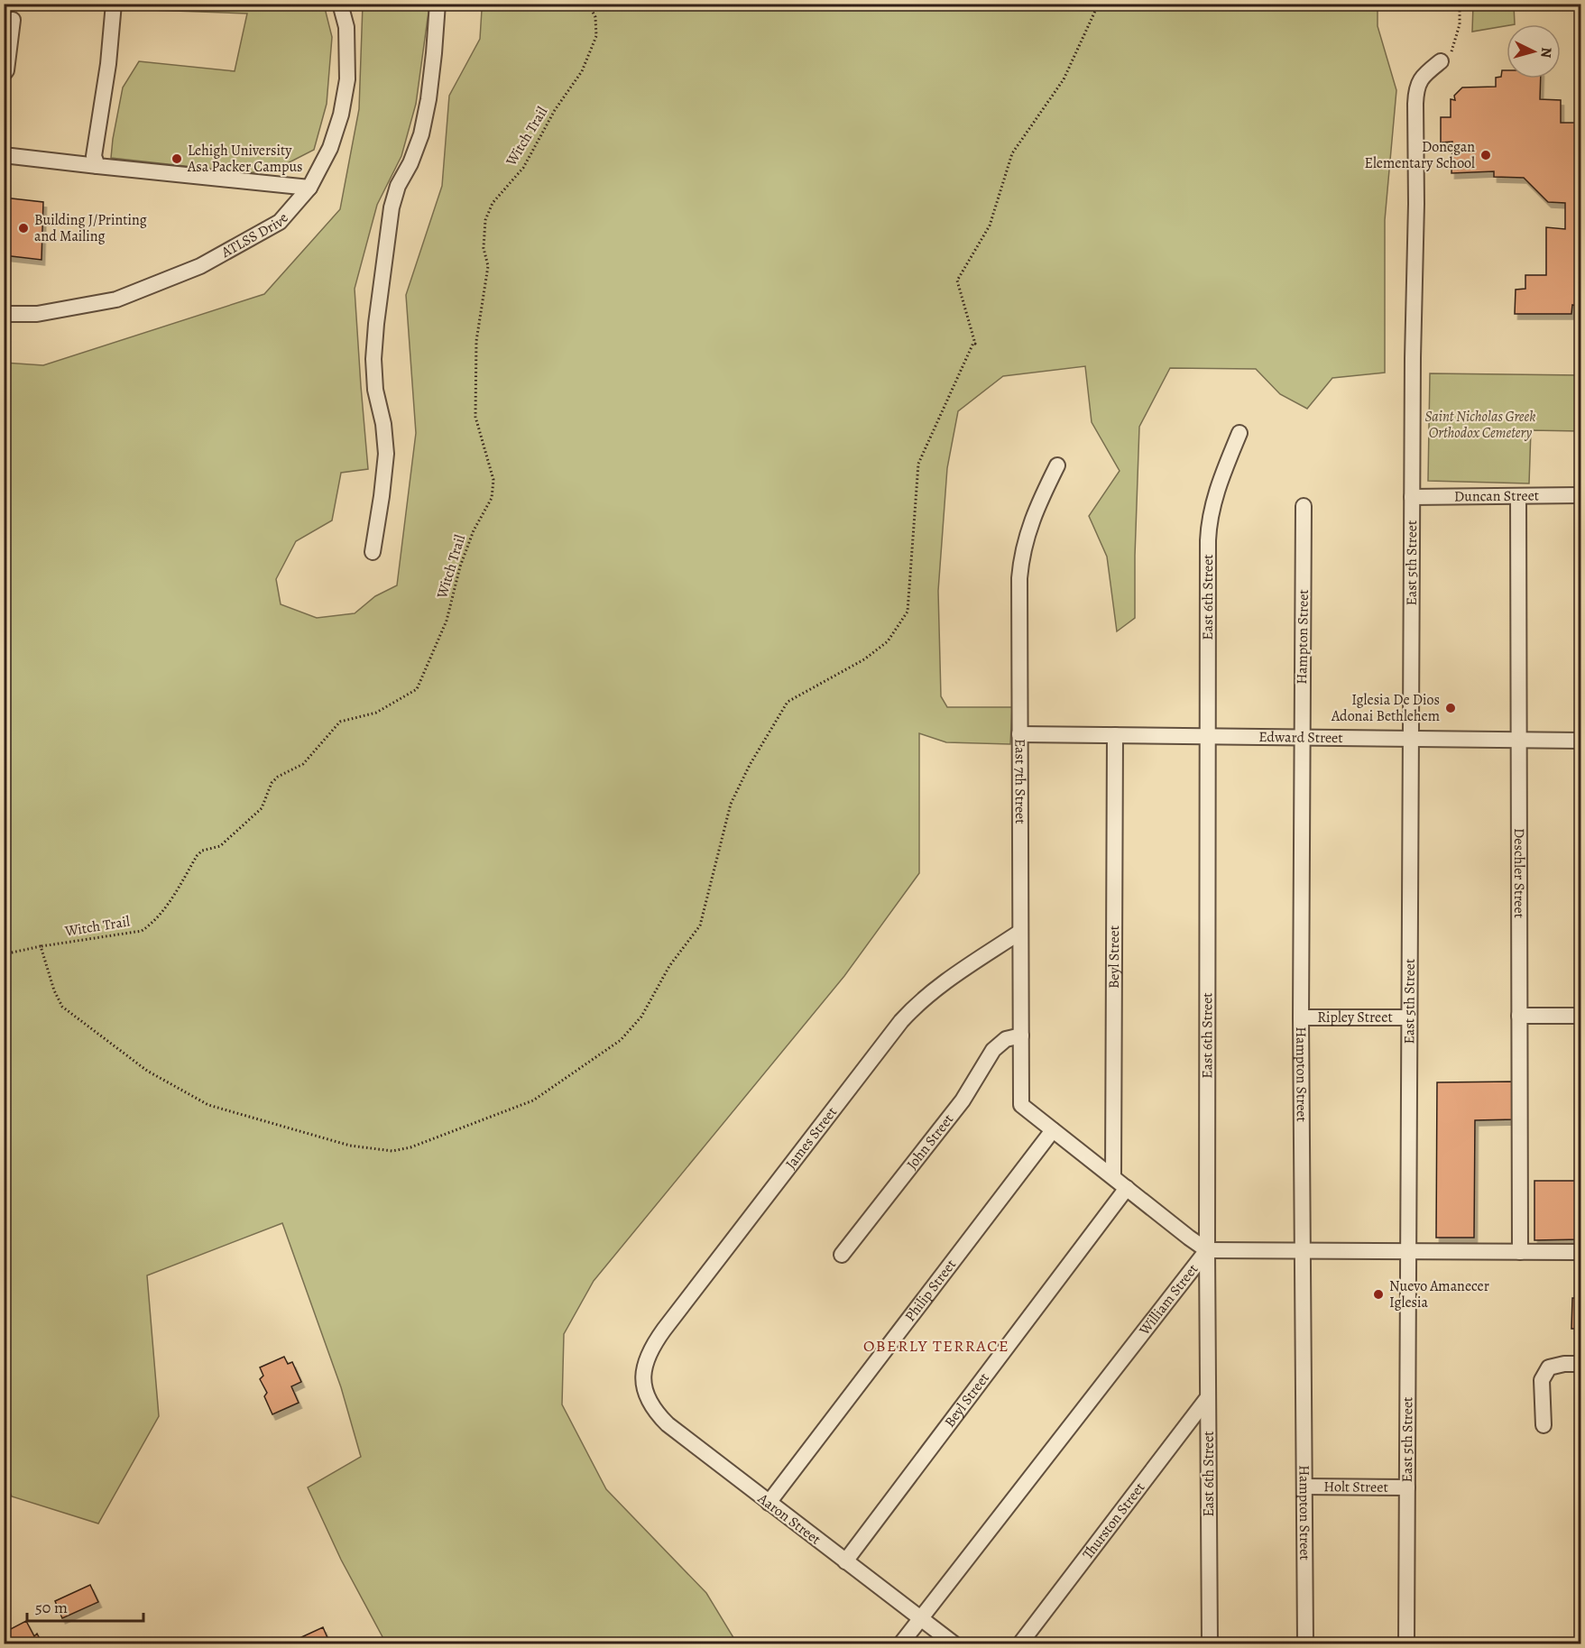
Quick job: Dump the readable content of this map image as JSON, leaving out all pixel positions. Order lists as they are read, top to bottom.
{
  "streets": {
    "street": [
      "ATLSS Drive",
      "Duncan Street",
      "East 5th Street",
      "East 6th Street",
      "Hampton Street",
      "Edward Street",
      "East 7th Street",
      "Deschler Street",
      "Beyl Street",
      "Ripley Street",
      "James Street",
      "John Street",
      "Philip Street",
      "William Street",
      "Holt Street",
      "Aaron Street",
      "Thurston Street"
    ],
    "path": ["Witch Trail"]
  },
  "crossings": [
    ["Duncan Street", "East 5th Street"],
    ["Duncan Street", "Deschler Street"],
    ["East 5th Street", "Edward Street"],
    ["East 5th Street", "Ripley Street"],
    ["East 5th Street", "William Street"],
    ["East 5th Street", "Holt Street"],
    ["East 6th Street", "Edward Street"],
    ["East 6th Street", "William Street"],
    ["East 6th Street", "Thurston Street"],
    ["Hampton Street", "Edward Street"],
    ["Hampton Street", "Ripley Street"],
    ["Hampton Street", "William Street"],
    ["Hampton Street", "Holt Street"],
    ["Edward Street", "East 7th Street"],
    ["Edward Street", "Deschler Street"],
    ["Edward Street", "Beyl Street"],
    ["East 7th Street", "James Street"],
    ["East 7th Street", "John Street"],
    ["East 7th Street", "Philip Street"],
    ["Deschler Street", "William Street"],
    ["Beyl Street", "Aaron Street"],
    ["James Street", "Aaron Street"],
    ["Philip Street", "Aaron Street"],
    ["William Street", "Aaron Street"]
  ],
  "districts": ["OBERLY TERRACE"],
  "parks": ["Saint Nicholas Greek Orthodox Cemetery"],
  "places": [
    "Donegan Elementary School",
    "Lehigh University Asa Packer Campus",
    "Building J/Printing and Mailing",
    "Iglesia De Dios Adonai Bethlehem",
    "Nuevo Amanecer Iglesia"
  ],
  "scale_bar": "50 m",
  "north": "right"
}
